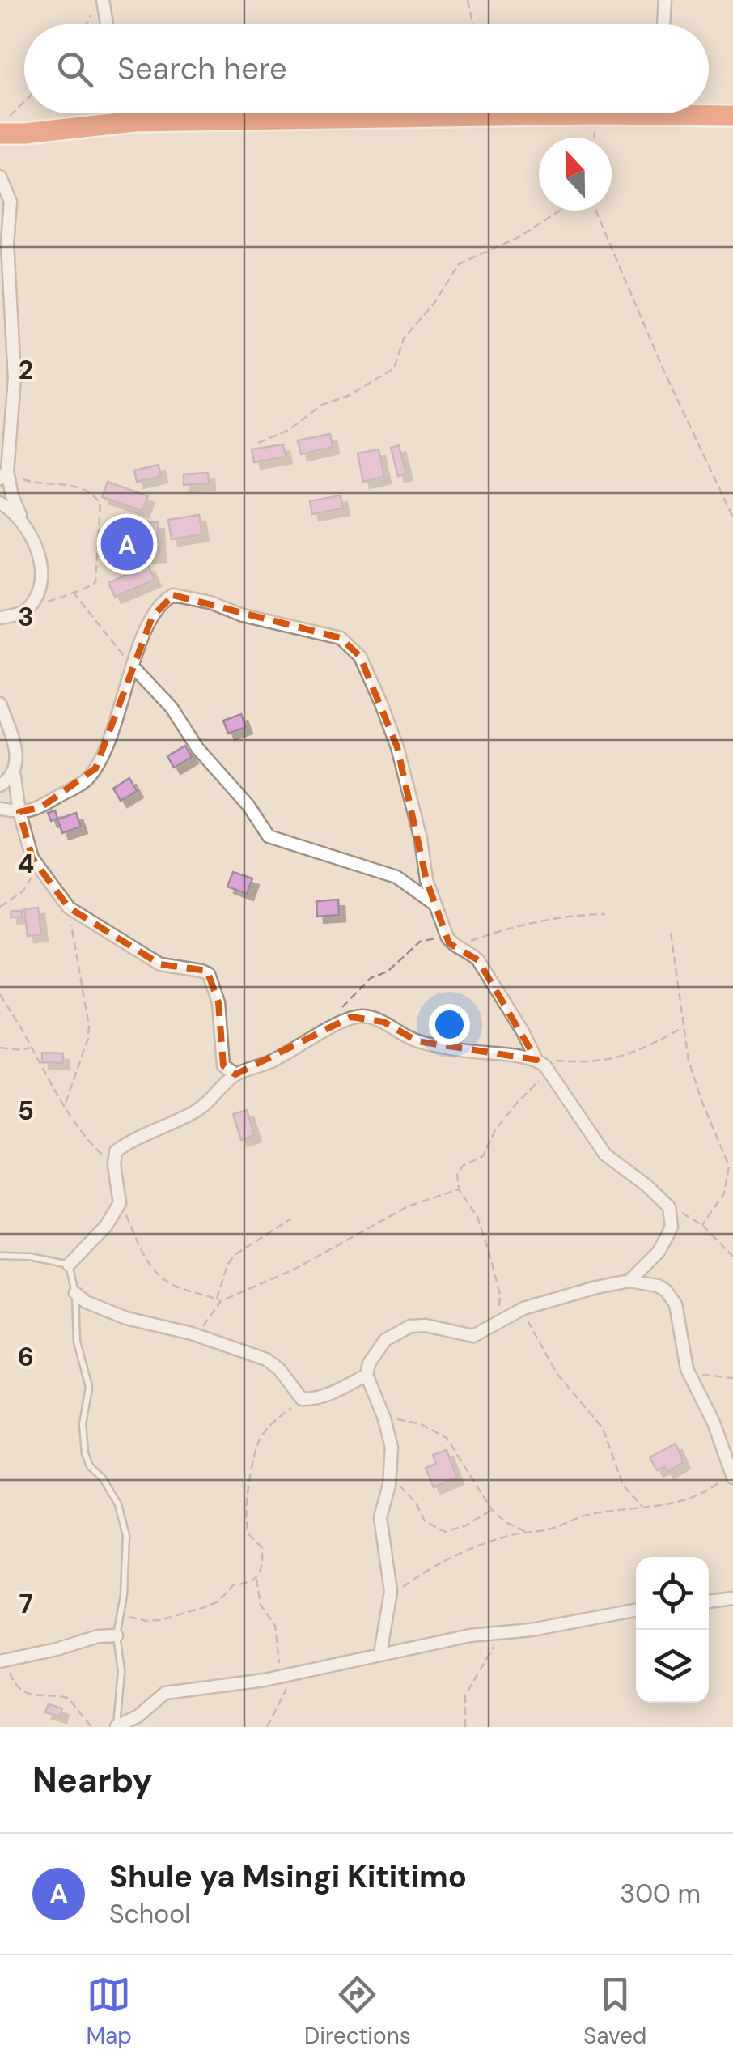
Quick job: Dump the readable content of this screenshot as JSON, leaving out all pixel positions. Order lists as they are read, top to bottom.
{
  "north": "top",
  "page": {
    "search": "Search here",
    "pins": "A",
    "heading": "Nearby",
    "list": [
      {
        "mark": "A",
        "name": "Shule ya Msingi Kititimo",
        "note": "School",
        "value": "300 m"
      }
    ],
    "nav": ["Map", "Directions", "Saved"]
  },
  "grid": {
    "rows": [
      "2",
      "3",
      "4",
      "5",
      "6",
      "7"
    ]
  }
}
